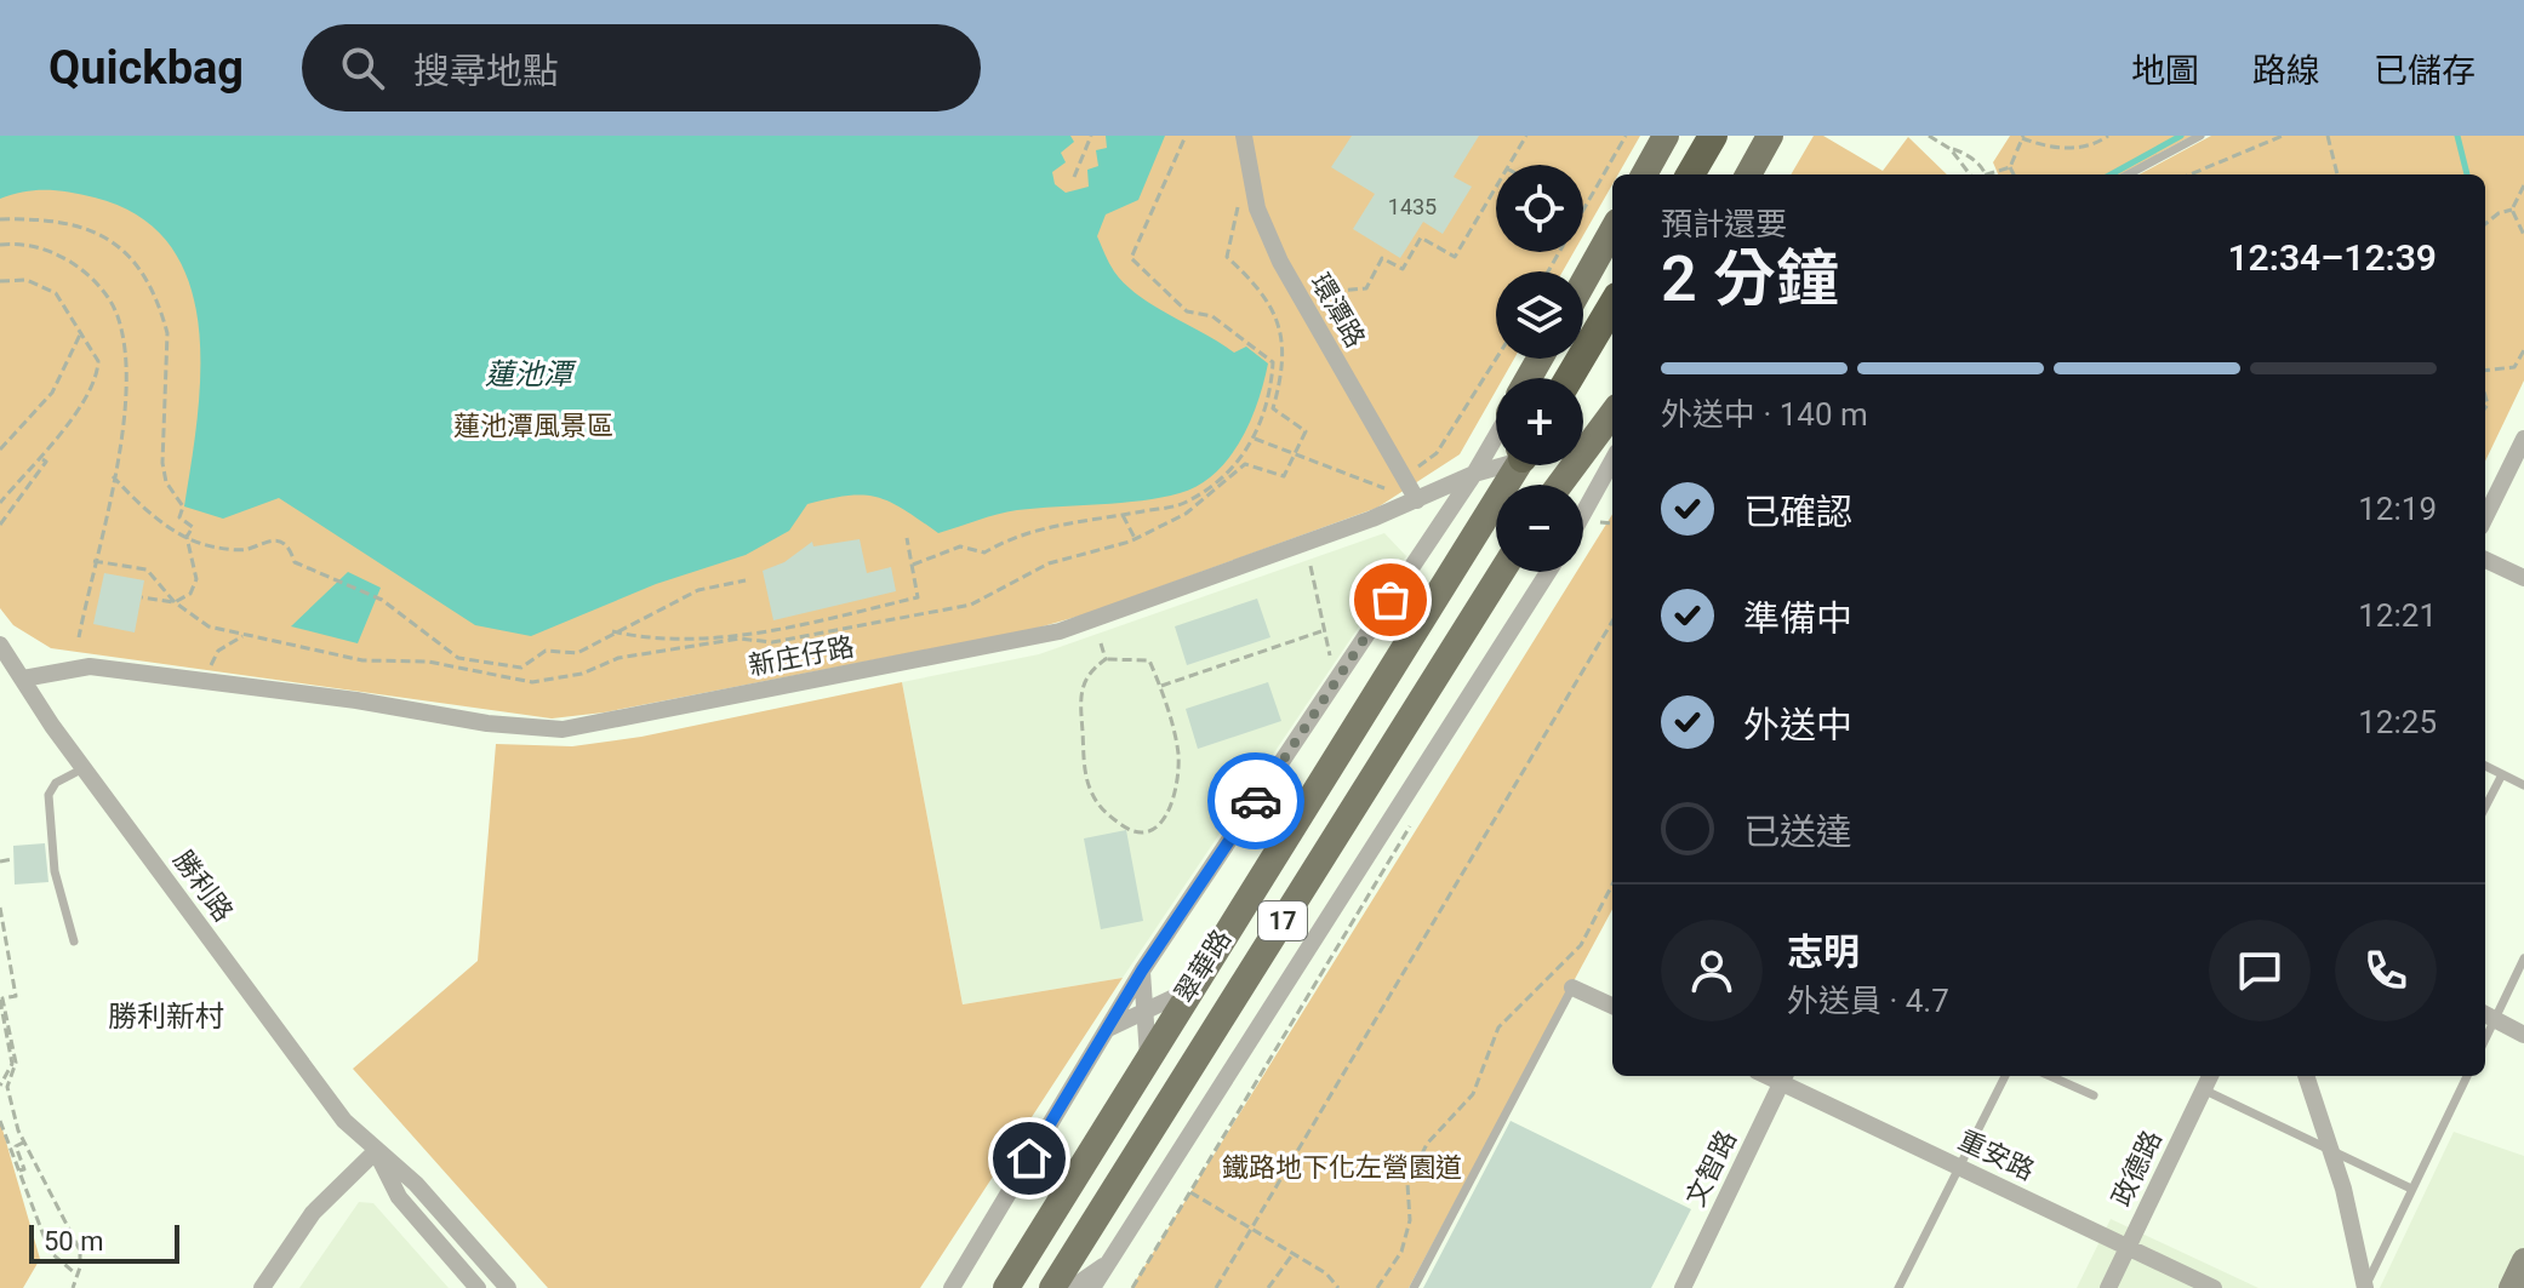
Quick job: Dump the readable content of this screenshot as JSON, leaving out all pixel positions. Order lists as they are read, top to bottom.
{
  "streets": {
    "main road": ["17", "翠華路"],
    "street": [
      "環潭路",
      "新庄仔路",
      "勝利路",
      "重安路",
      "文智路",
      "政德路"
    ]
  },
  "crossings": [
    ["環潭路", "新庄仔路"],
    ["新庄仔路", "勝利路"],
    ["新庄仔路", "翠華路"],
    ["重安路", "文智路"],
    ["重安路", "政德路"]
  ],
  "districts": ["勝利新村"],
  "water": ["蓮池潭"],
  "parks": ["蓮池潭風景區", "鐵路地下化左營園道"],
  "house_numbers": ["1435"],
  "scale_bar": "50 m",
  "page": {
    "header": "Quickbag",
    "search": "搜尋地點",
    "nav": ["地圖", "路線", "已儲存"],
    "map_buttons": ["+", "−"],
    "heading": ["2 分鐘", "預計還要", "12:34–12:39"],
    "panel": ["志明", "外送員 · 4.7"],
    "bar": "外送中 · 140 m",
    "list": [
      ["已確認", "12:19"],
      ["準備中", "12:21"],
      ["外送中", "12:25"],
      "已送達"
    ],
    "scale": "50 m"
  }
}
